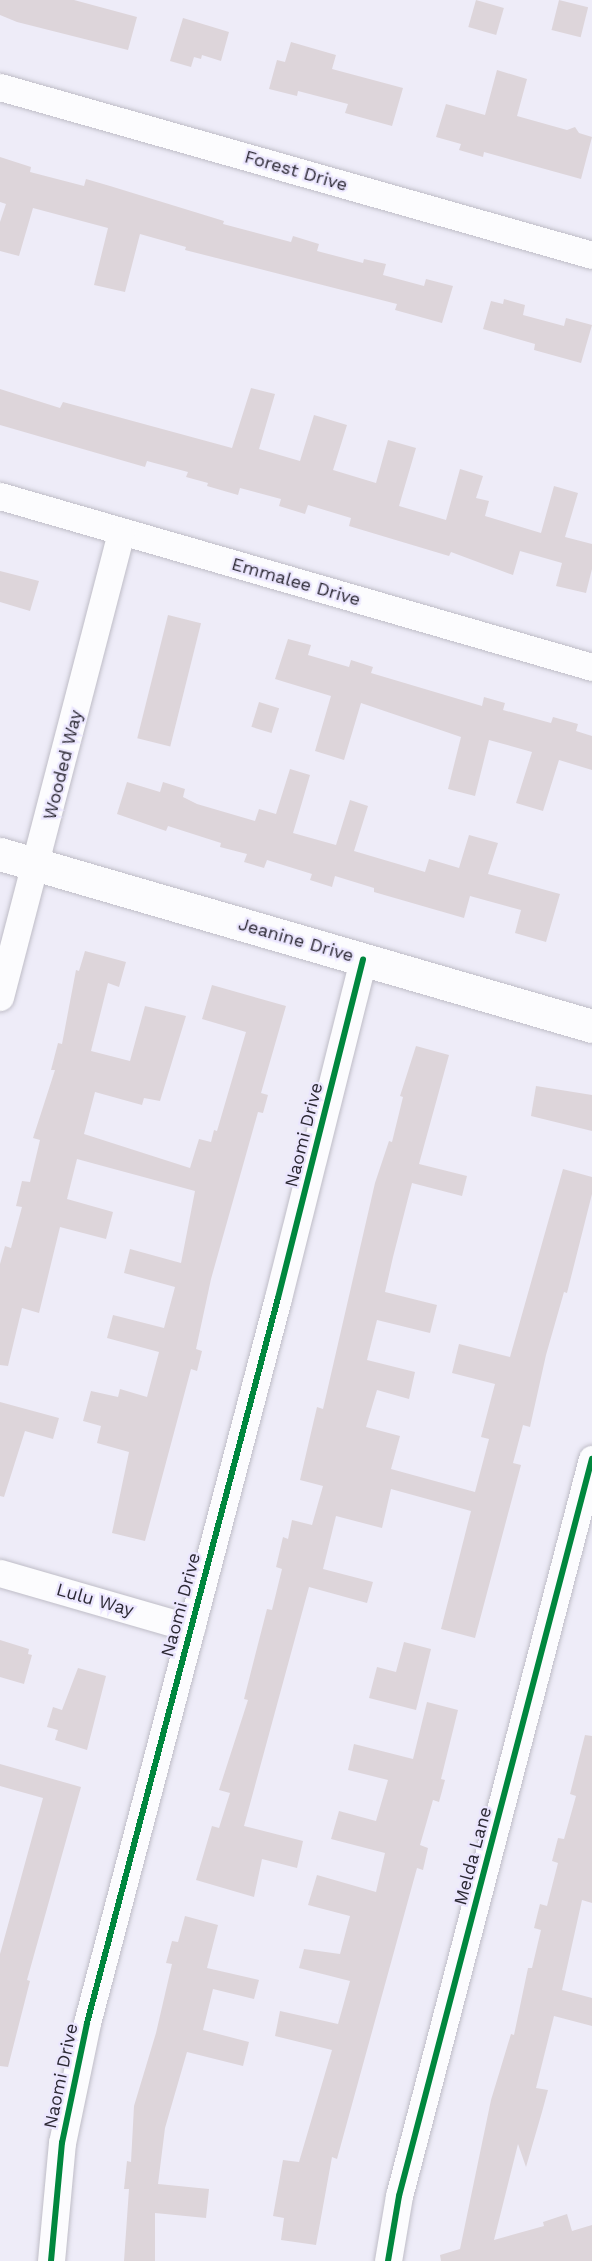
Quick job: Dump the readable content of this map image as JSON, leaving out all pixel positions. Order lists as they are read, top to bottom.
{
  "streets": {
    "street": [
      "Forest Drive",
      "Emmalee Drive",
      "Wooded Way",
      "Jeanine Drive",
      "Naomi Drive",
      "Lulu Way",
      "Melda Lane"
    ]
  },
  "crossings": [
    ["Emmalee Drive", "Wooded Way"],
    ["Wooded Way", "Jeanine Drive"],
    ["Jeanine Drive", "Naomi Drive"],
    ["Naomi Drive", "Lulu Way"]
  ]
}
